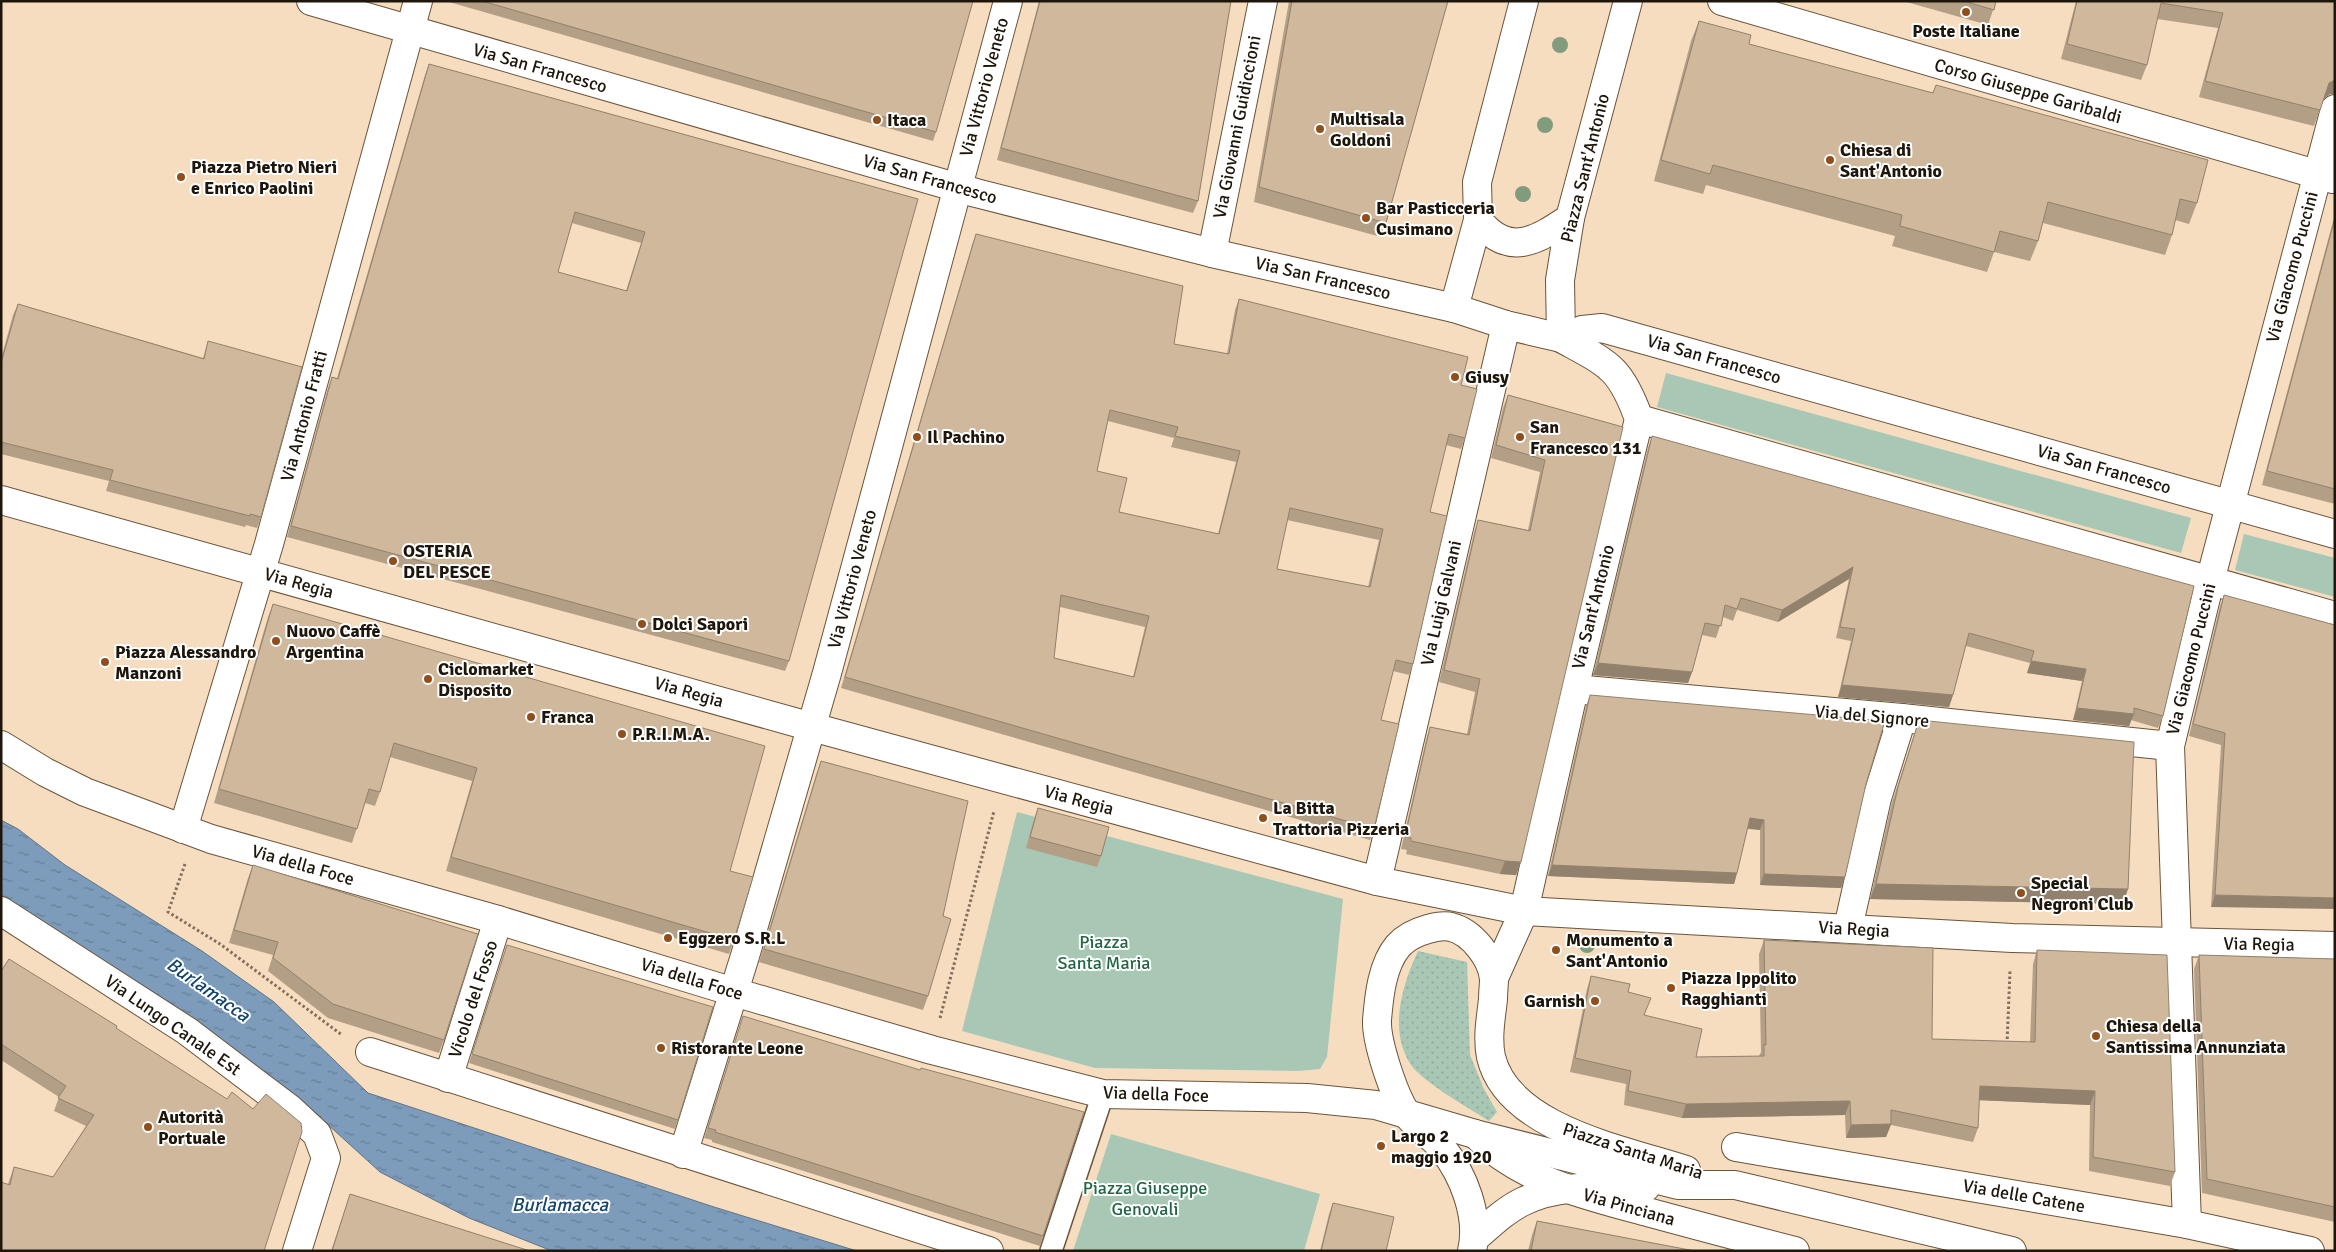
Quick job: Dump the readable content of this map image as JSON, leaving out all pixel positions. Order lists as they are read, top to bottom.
{
  "streets": {
    "street": [
      "Via San Francesco",
      "Via Vittorio Veneto",
      "Corso Giuseppe Garibaldi",
      "Via Giovanni Guidiccioni",
      "Piazza Sant'Antonio",
      "Via Giacomo Puccini",
      "Via Antonio Fratti",
      "Via Regia",
      "Via Luigi Galvani",
      "Via Sant'Antonio",
      "Via del Signore",
      "Via della Foce",
      "Vicolo del Fosso",
      "Via Lungo Canale Est",
      "Piazza Santa Maria",
      "Via delle Catene",
      "Via Pinciana"
    ]
  },
  "crossings": [
    ["Via San Francesco", "Via Vittorio Veneto"],
    ["Via San Francesco", "Via Giovanni Guidiccioni"],
    ["Via San Francesco", "Piazza Sant'Antonio"],
    ["Via San Francesco", "Via Giacomo Puccini"],
    ["Via San Francesco", "Via Antonio Fratti"],
    ["Via San Francesco", "Via Luigi Galvani"],
    ["Via Vittorio Veneto", "Via Regia"],
    ["Via Vittorio Veneto", "Via della Foce"],
    ["Corso Giuseppe Garibaldi", "Via Giacomo Puccini"],
    ["Via Giacomo Puccini", "Via Regia"],
    ["Via Giacomo Puccini", "Via del Signore"],
    ["Via Giacomo Puccini", "Via delle Catene"],
    ["Via Antonio Fratti", "Via Regia"],
    ["Via Antonio Fratti", "Via della Foce"],
    ["Via Regia", "Via Luigi Galvani"],
    ["Via Regia", "Via Sant'Antonio"],
    ["Via Regia", "Piazza Santa Maria"],
    ["Via Sant'Antonio", "Via del Signore"],
    ["Via Sant'Antonio", "Piazza Santa Maria"],
    ["Via della Foce", "Vicolo del Fosso"],
    ["Via della Foce", "Via Pinciana"]
  ],
  "water": ["Burlamacca"],
  "parks": ["Piazza Santa Maria", "Piazza Giuseppe Genovali"],
  "places": [
    "Poste Italiane",
    "Itaca",
    "Multisala Goldoni",
    "Chiesa di Sant'Antonio",
    "Piazza Pietro Nieri e Enrico Paolini",
    "Bar Pasticceria Cusimano",
    "Giusy",
    "Il Pachino",
    "San Francesco 131",
    "OSTERIA DEL PESCE",
    "Dolci Sapori",
    "Nuovo Caffè Argentina",
    "Piazza Alessandro Manzoni",
    "Ciclomarket Disposito",
    "Franca",
    "P.R.I.M.A.",
    "La Bitta Trattoria Pizzeria",
    "Special Negroni Club",
    "Eggzero S.R.L",
    "Monumento a Sant'Antonio",
    "Piazza Ippolito Ragghianti",
    "Garnish",
    "Chiesa della Santissima Annunziata",
    "Ristorante Leone",
    "Autorità Portuale",
    "Largo 2 maggio 1920"
  ]
}
